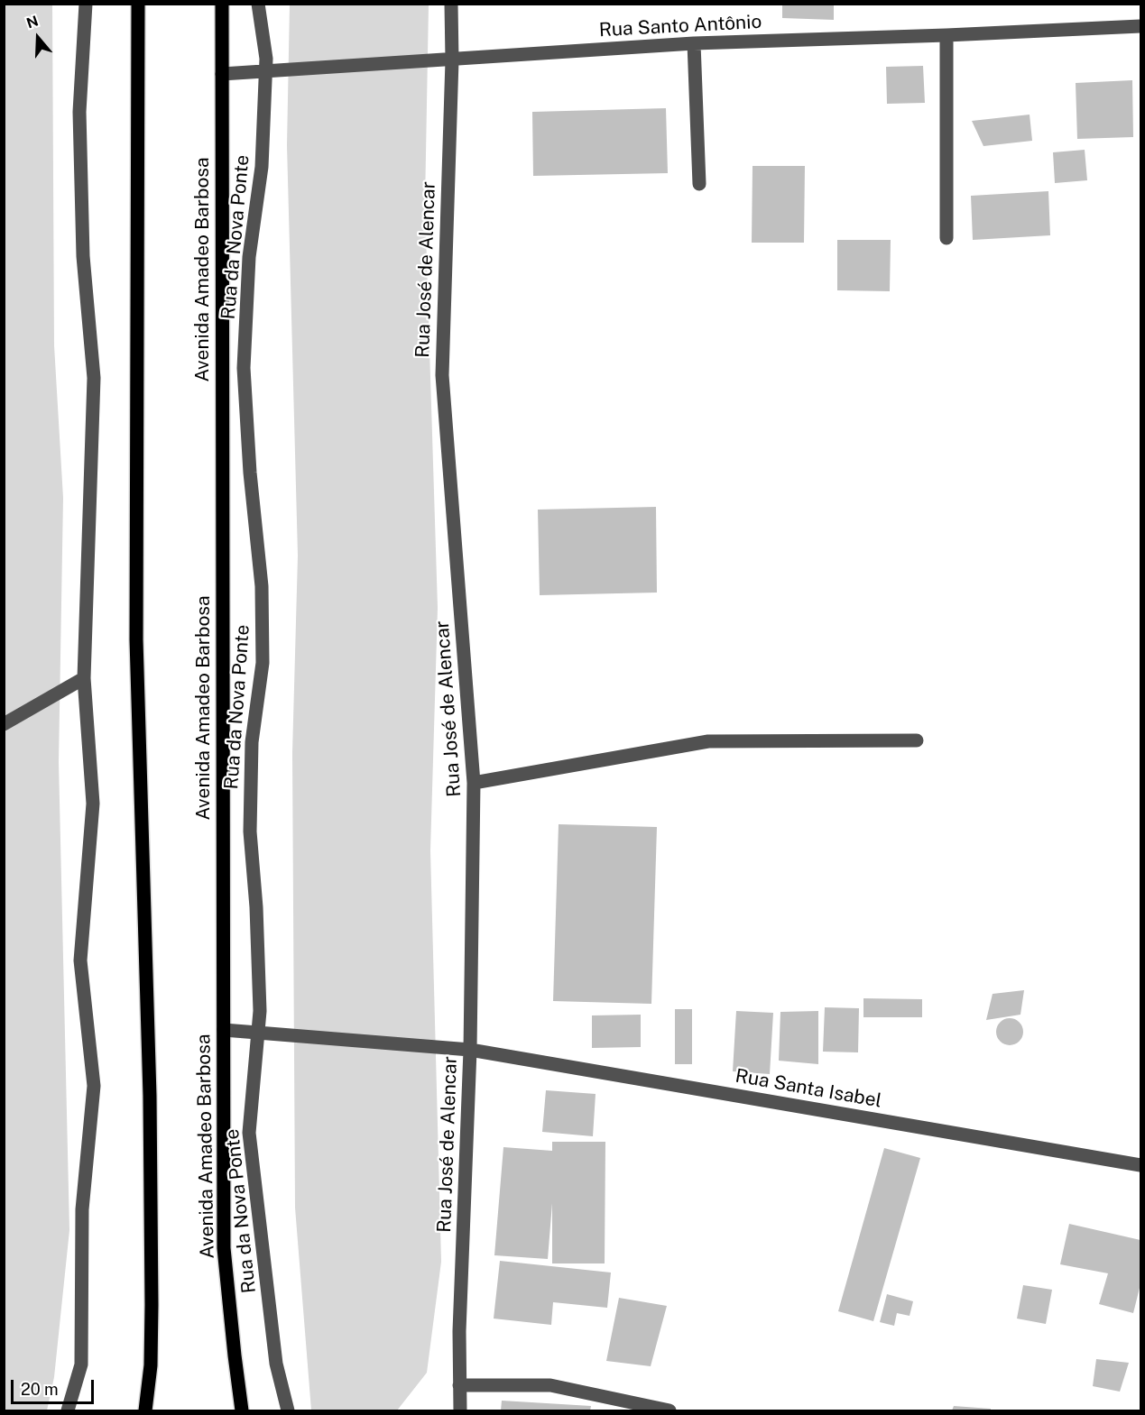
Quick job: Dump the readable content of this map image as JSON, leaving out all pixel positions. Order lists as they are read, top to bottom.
{
  "streets": {
    "main road": ["Avenida Amadeo Barbosa"],
    "street": [
      "Rua Santo Antônio",
      "Rua da Nova Ponte",
      "Rua José de Alencar",
      "Rua Santa Isabel"
    ]
  },
  "crossings": [
    ["Rua Santo Antônio", "Rua da Nova Ponte"],
    ["Rua Santo Antônio", "Avenida Amadeo Barbosa"],
    ["Rua Santo Antônio", "Rua José de Alencar"],
    ["Rua da Nova Ponte", "Rua Santa Isabel"],
    ["Avenida Amadeo Barbosa", "Rua Santa Isabel"],
    ["Rua José de Alencar", "Rua Santa Isabel"]
  ],
  "scale_bar": "20 m",
  "north": "top"
}
